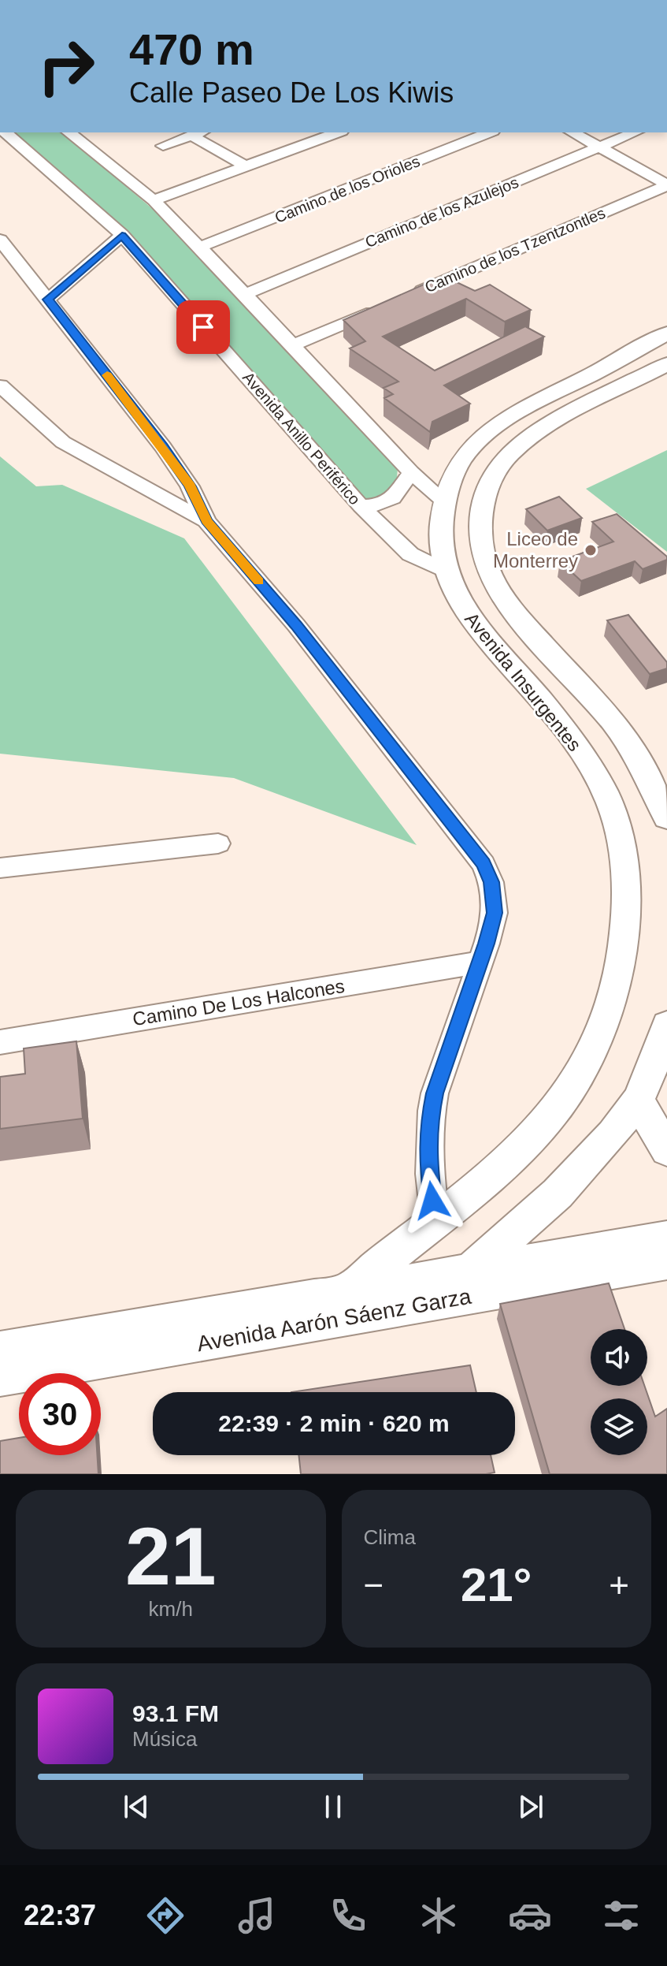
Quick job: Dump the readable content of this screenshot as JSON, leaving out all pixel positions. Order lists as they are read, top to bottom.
{
  "streets": {
    "main road": ["Avenida Insurgentes", "Avenida Aarón Sáenz Garza"],
    "street": [
      "Camino de los Orioles",
      "Camino de los Azulejos",
      "Camino de los Tzentzontles",
      "Avenida Anillo Periférico",
      "Camino De Los Halcones"
    ]
  },
  "crossings": [
    ["Avenida Anillo Periférico", "Avenida Insurgentes"],
    ["Avenida Insurgentes", "Avenida Aarón Sáenz Garza"]
  ],
  "places": ["Liceo de Monterrey"],
  "page": {
    "turn": ["470 m", "Calle Paseo De Los Kiwis"],
    "limit": "30",
    "trip": "22:39 · 2 min · 620 m",
    "tile": [
      ["21", "km/h"],
      "Clima"
    ],
    "heat": ["−", "21°", "+"],
    "song": ["93.1 FM", "Música"],
    "tabs": "22:37"
  }
}
